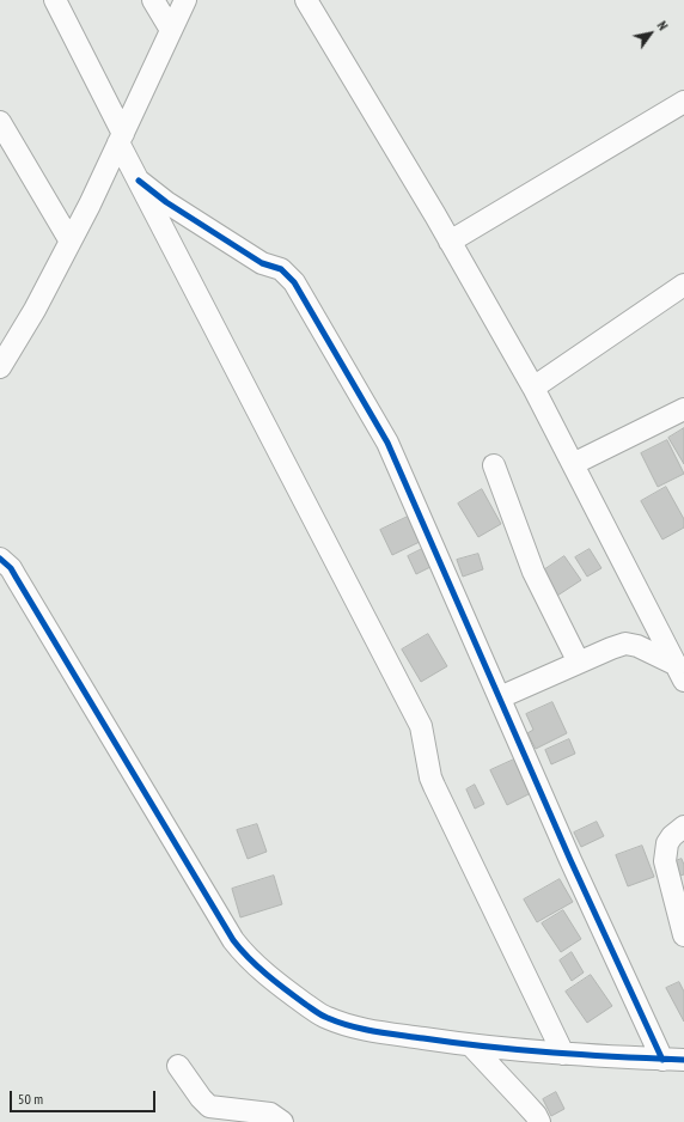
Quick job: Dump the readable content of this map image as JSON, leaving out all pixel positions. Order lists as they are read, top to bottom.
{
  "scale_bar": "50 m",
  "north": "top right"
}
